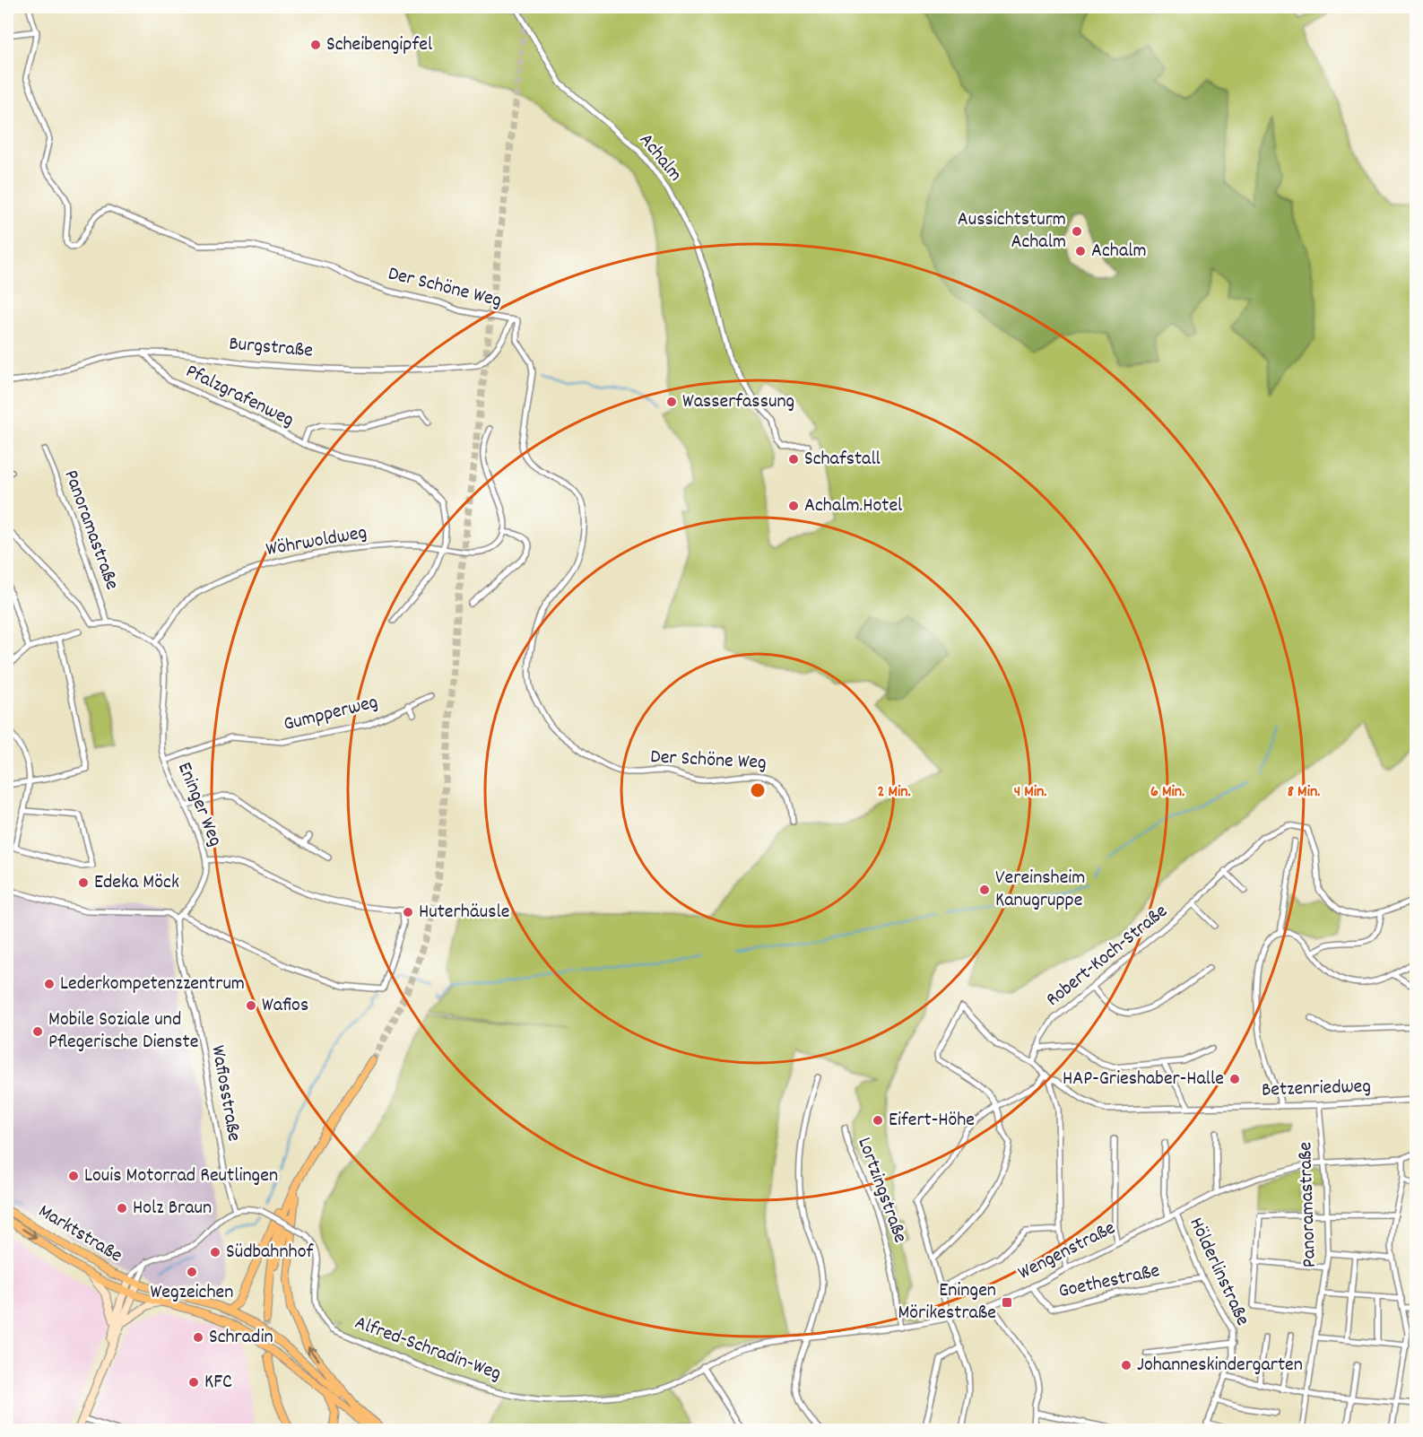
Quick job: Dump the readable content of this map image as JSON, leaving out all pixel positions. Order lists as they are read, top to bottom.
{
  "streets": {
    "main road": ["Marktstraße"],
    "street": [
      "Achalm",
      "Der Schöne Weg",
      "Burgstraße",
      "Pfalzgrafenweg",
      "Panoramastraße",
      "Wöhrwoldweg",
      "Gumpperweg",
      "Eninger Weg",
      "Robert-Koch-Straße",
      "Betzenriedweg",
      "Wafiosstraße",
      "Lortzingstraße",
      "Wengenstraße",
      "Hölderlinstraße",
      "Goethestraße",
      "Alfred-Schradin-Weg"
    ]
  },
  "crossings": [
    ["Der Schöne Weg", "Burgstraße"],
    ["Burgstraße", "Pfalzgrafenweg"],
    ["Pfalzgrafenweg", "Wöhrwoldweg"],
    ["Panoramastraße", "Betzenriedweg"],
    ["Panoramastraße", "Wengenstraße"],
    ["Wöhrwoldweg", "Eninger Weg"],
    ["Gumpperweg", "Eninger Weg"],
    ["Eninger Weg", "Wafiosstraße"],
    ["Robert-Koch-Straße", "Betzenriedweg"],
    ["Wafiosstraße", "Alfred-Schradin-Weg"],
    ["Lortzingstraße", "Wengenstraße"],
    ["Wengenstraße", "Hölderlinstraße"],
    ["Wengenstraße", "Goethestraße"],
    ["Wengenstraße", "Alfred-Schradin-Weg"],
    ["Hölderlinstraße", "Goethestraße"]
  ],
  "places": {
    "other": [
      "Scheibengipfel",
      "Aussichtsturm Achalm",
      "Achalm",
      "Wasserfassung",
      "Schafstall",
      "Achalm.Hotel",
      "Edeka Möck",
      "Vereinsheim Kanugruppe",
      "Huterhäusle",
      "Lederkompetenzzentrum",
      "Wafios",
      "Mobile Soziale und Pflegerische Dienste",
      "HAP-Grieshaber-Halle",
      "Eifert-Höhe",
      "Louis Motorrad Reutlingen",
      "Holz Braun",
      "Südbahnhof",
      "Wegzeichen",
      "Schradin",
      "Johanneskindergarten",
      "KFC"
    ],
    "transit": ["Eningen Mörikestraße"]
  },
  "rings": [
    "2 Min.",
    "4 Min.",
    "6 Min.",
    "8 Min."
  ]
}
